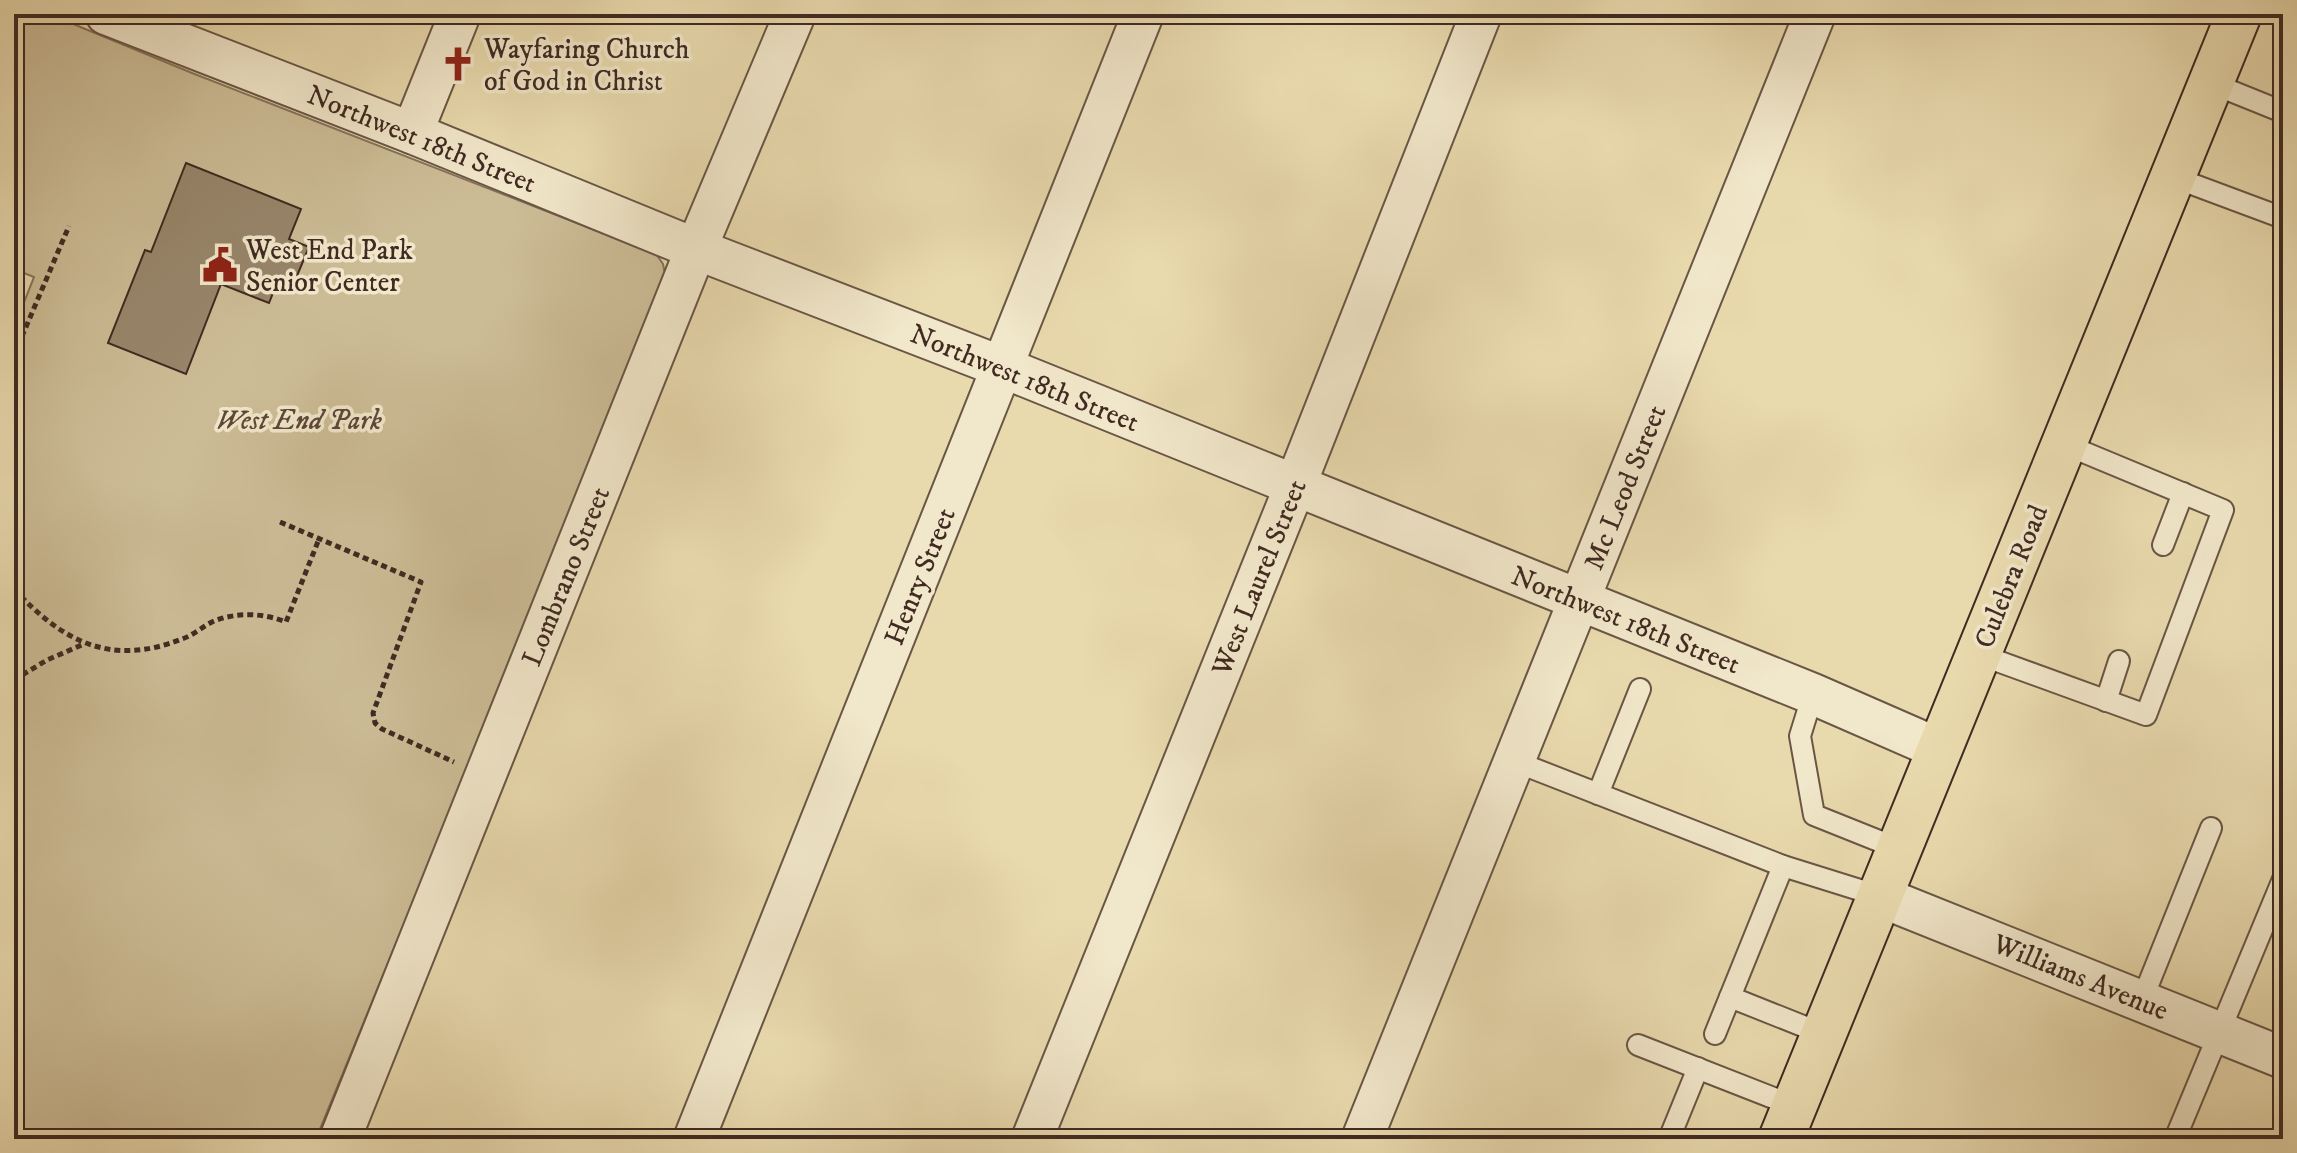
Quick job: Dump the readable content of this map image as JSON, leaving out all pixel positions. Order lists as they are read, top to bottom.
{
  "streets": {
    "main road": ["Culebra Road"],
    "street": [
      "Northwest 18th Street",
      "Mc Leod Street",
      "Lombrano Street",
      "Henry Street",
      "West Laurel Street",
      "Williams Avenue"
    ]
  },
  "crossings": [
    ["Northwest 18th Street", "Mc Leod Street"],
    ["Northwest 18th Street", "Lombrano Street"],
    ["Northwest 18th Street", "Henry Street"],
    ["Northwest 18th Street", "Culebra Road"],
    ["Northwest 18th Street", "West Laurel Street"],
    ["Culebra Road", "Williams Avenue"]
  ],
  "parks": ["West End Park"],
  "places": {
    "church": ["Wayfaring Church of God in Christ"],
    "public building": ["West End Park Senior Center"]
  }
}
